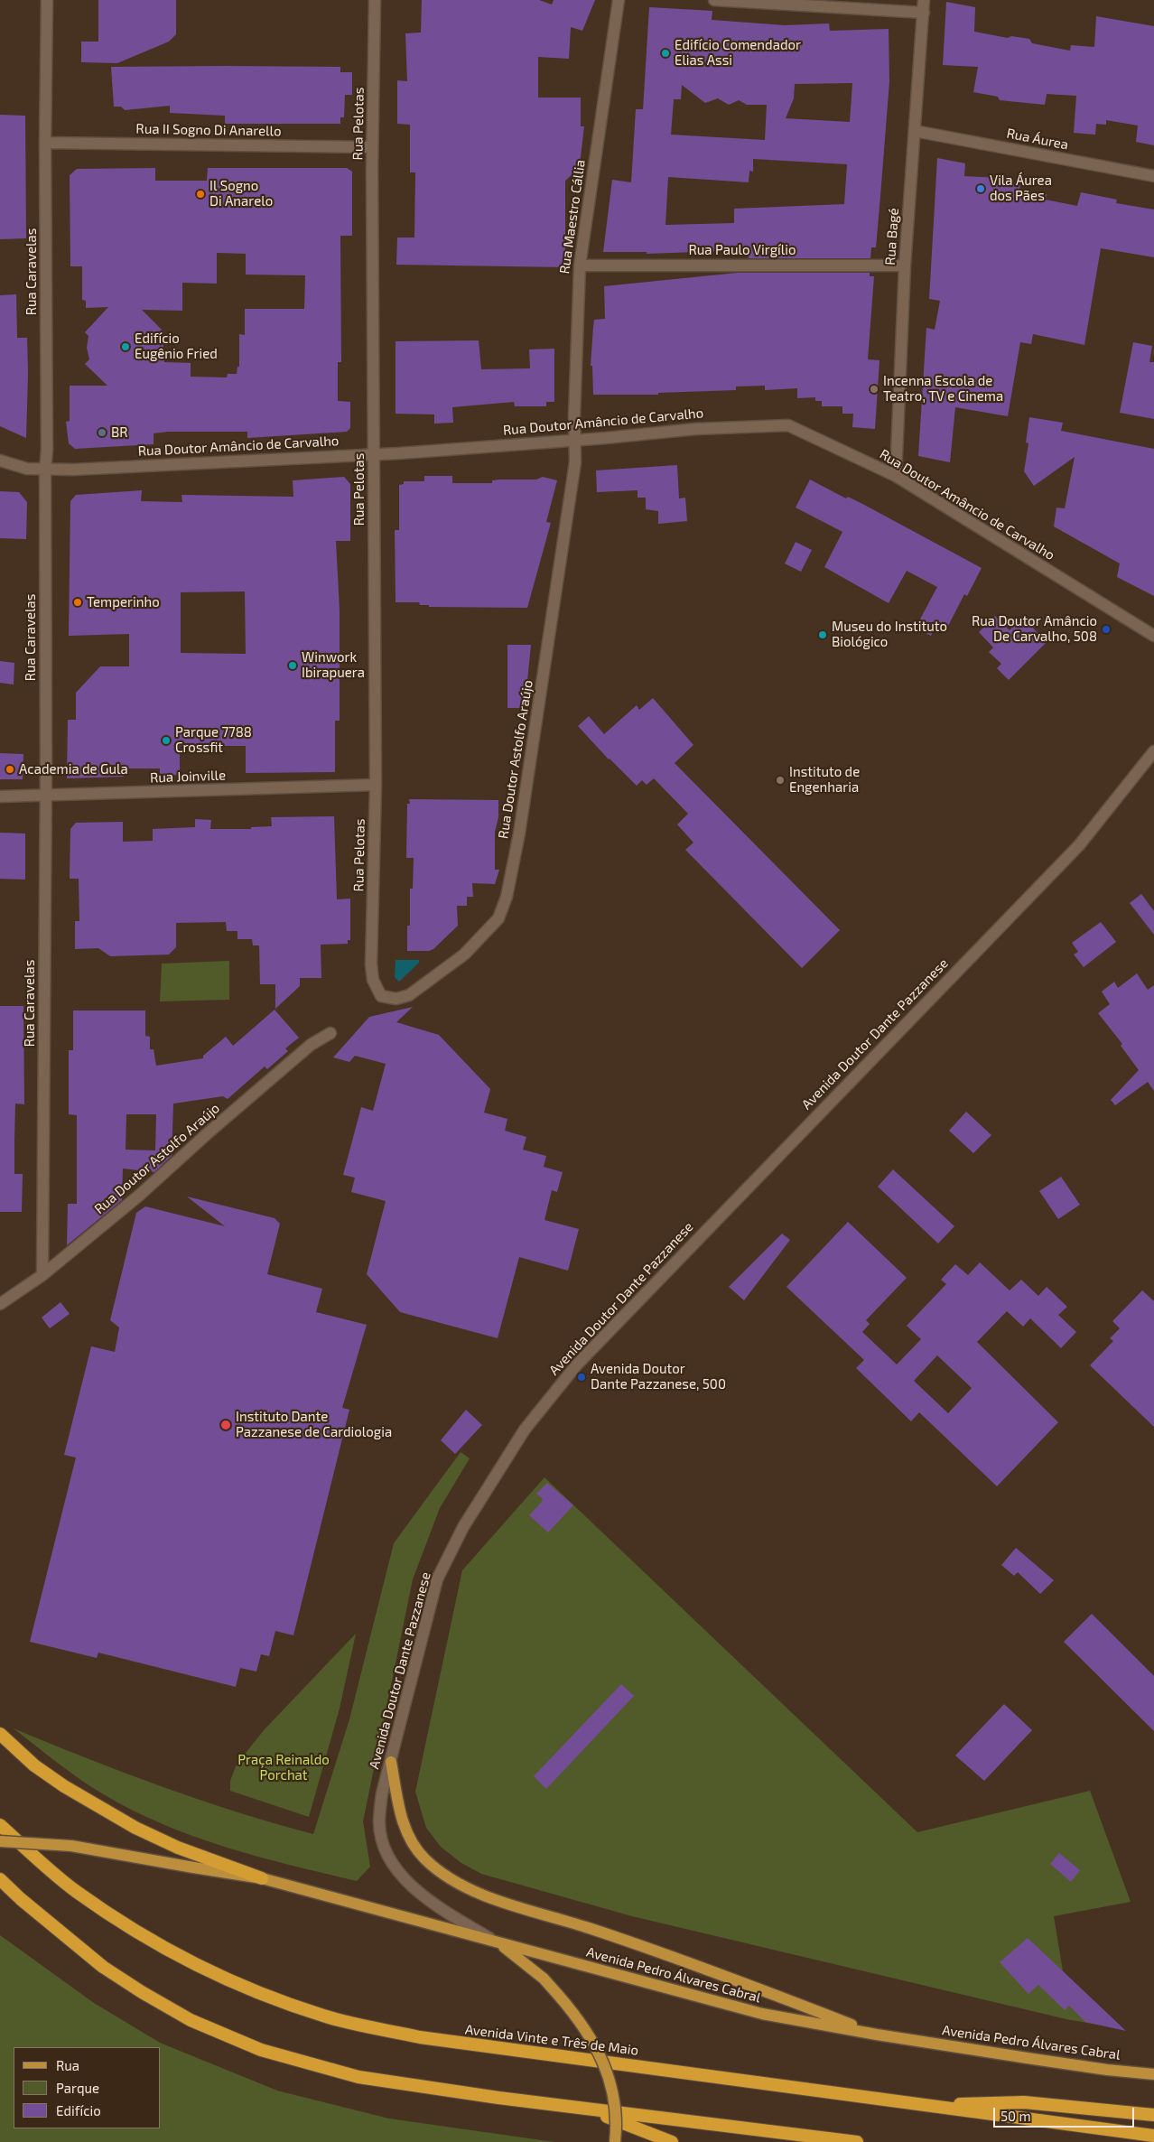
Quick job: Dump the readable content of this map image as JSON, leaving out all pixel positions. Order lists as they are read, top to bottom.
{
  "streets": {
    "highway": ["Avenida Vinte e Três de Maio"],
    "main road": ["Avenida Pedro Álvares Cabral"],
    "street": [
      "Rua Pelotas",
      "Rua II Sogno Di Anarello",
      "Rua Áurea",
      "Rua Maestro Cállia",
      "Rua Bagé",
      "Rua Paulo Virgílio",
      "Rua Caravelas",
      "Rua Doutor Amâncio de Carvalho",
      "Rua Doutor Astolfo Araújo",
      "Rua Joinville",
      "Avenida Doutor Dante Pazzanese"
    ]
  },
  "crossings": [
    ["Rua Pelotas", "Rua II Sogno Di Anarello"],
    ["Rua Pelotas", "Rua Doutor Amâncio de Carvalho"],
    ["Rua Pelotas", "Rua Doutor Astolfo Araújo"],
    ["Rua Pelotas", "Rua Joinville"],
    ["Rua II Sogno Di Anarello", "Rua Caravelas"],
    ["Rua Áurea", "Rua Bagé"],
    ["Rua Maestro Cállia", "Rua Paulo Virgílio"],
    ["Rua Maestro Cállia", "Rua Doutor Amâncio de Carvalho"],
    ["Rua Maestro Cállia", "Rua Doutor Astolfo Araújo"],
    ["Rua Bagé", "Rua Paulo Virgílio"],
    ["Rua Bagé", "Rua Doutor Amâncio de Carvalho"],
    ["Rua Caravelas", "Rua Doutor Amâncio de Carvalho"],
    ["Rua Caravelas", "Rua Doutor Astolfo Araújo"],
    ["Rua Caravelas", "Rua Joinville"],
    ["Rua Doutor Amâncio de Carvalho", "Rua Doutor Astolfo Araújo"],
    ["Avenida Doutor Dante Pazzanese", "Avenida Pedro Álvares Cabral"]
  ],
  "parks": ["Praça Reinaldo Porchat"],
  "places": [
    "Edifício Comendador Elias Assi",
    "Vila Áurea dos Pães",
    "Il Sogno Di Anarelo",
    "Edifício Eugênio Fried",
    "Incenna Escola de Teatro, TV e Cinema",
    "BR",
    "Temperinho",
    "Rua Doutor Amâncio De Carvalho, 508",
    "Museu do Instituto Biológico",
    "Winwork Ibirapuera",
    "Parque 7788 Crossfit",
    "Academia de Gula",
    "Instituto de Engenharia",
    "Avenida Doutor Dante Pazzanese, 500",
    "Instituto Dante Pazzanese de Cardiologia"
  ],
  "legend": ["Rua", "Parque", "Edifício"],
  "scale_bar": "50 m"
}
